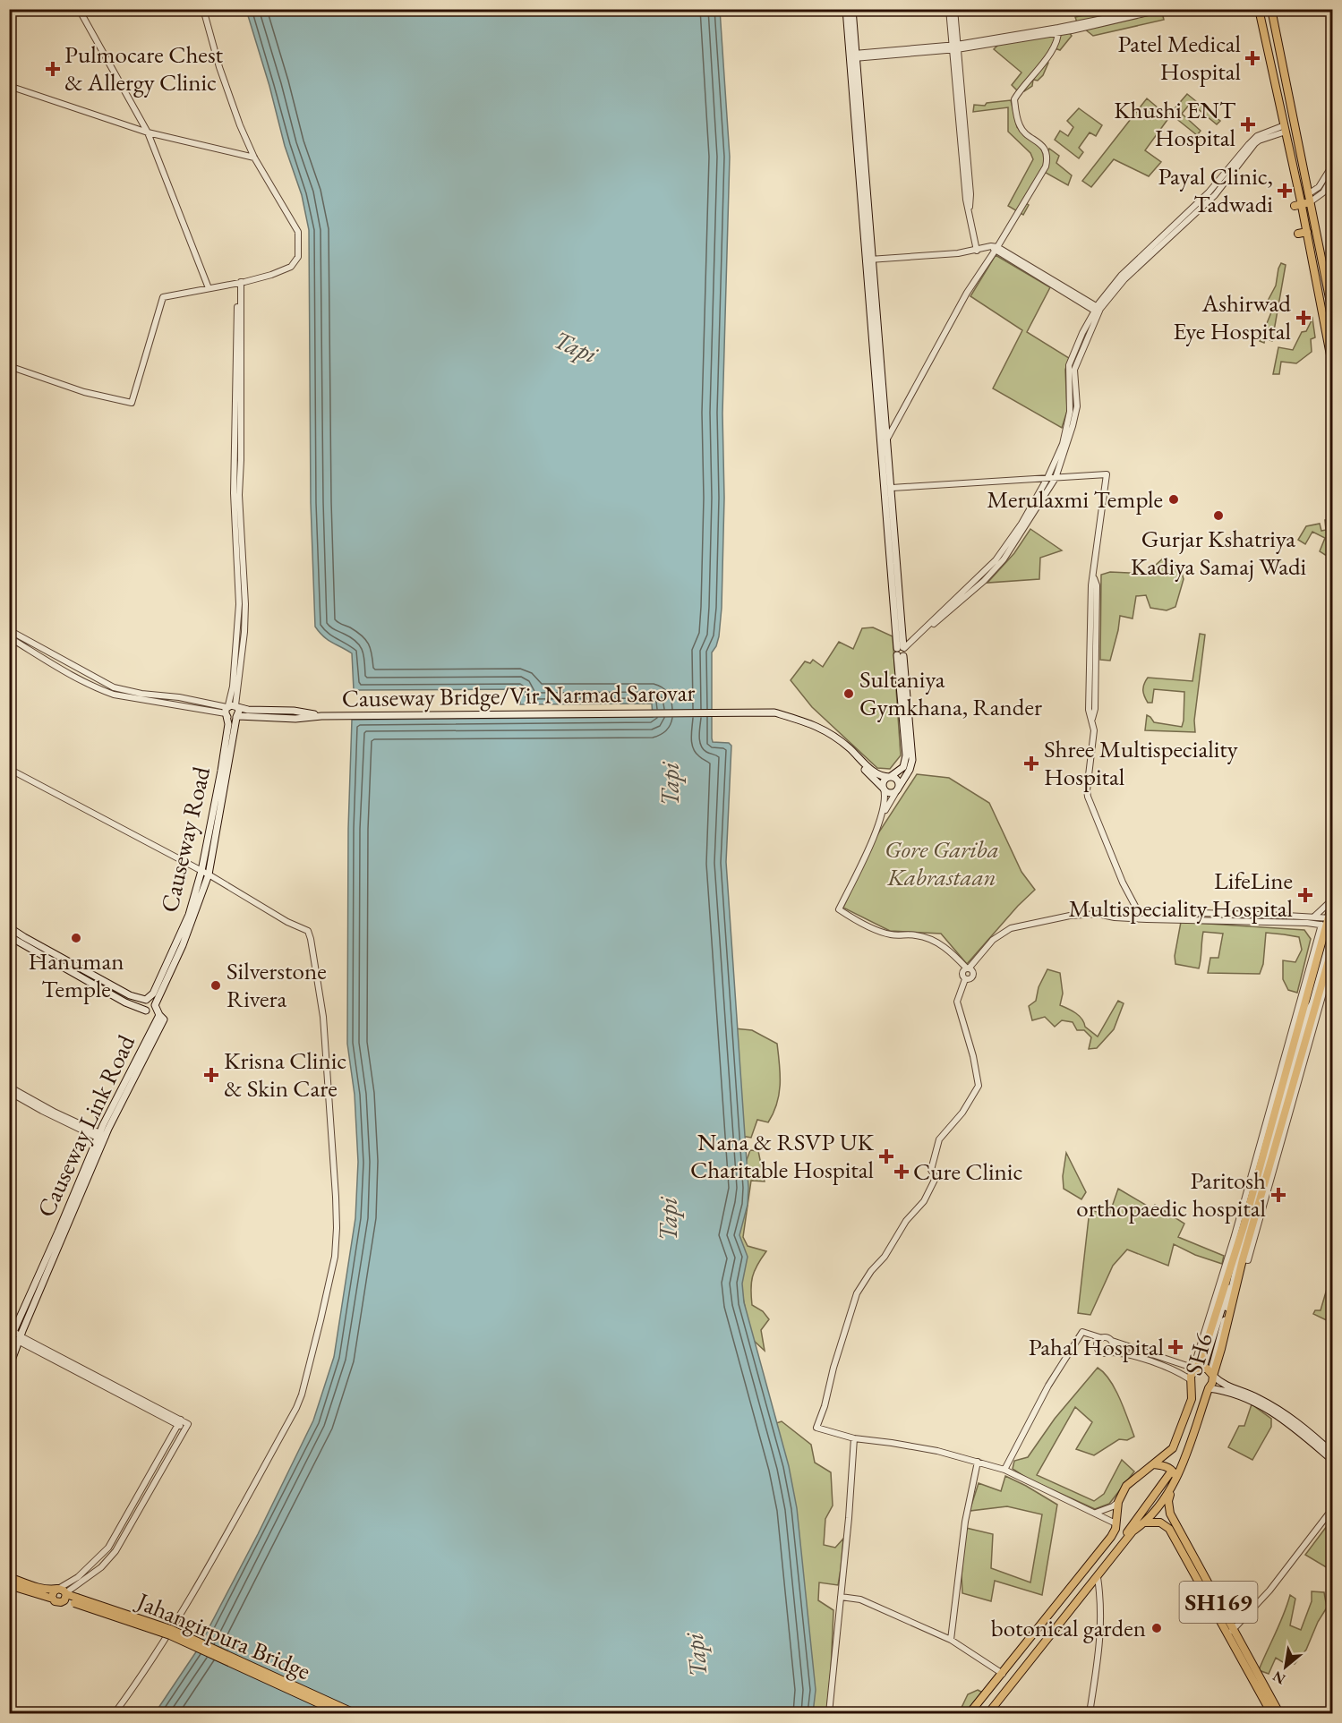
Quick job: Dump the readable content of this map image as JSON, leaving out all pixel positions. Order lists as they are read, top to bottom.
{
  "streets": {
    "main road": [
      "Causeway Bridge/Vir Narmad Sarovar",
      "Causeway Road",
      "Causeway Link Road",
      "SH6",
      "SH169",
      "Jahangirpura Bridge"
    ]
  },
  "crossings": [
    ["SH6", "SH169"]
  ],
  "water": ["Tapi"],
  "parks": ["Gore Gariba Kabrastaan"],
  "places": {
    "health": [
      "Patel Medical Hospital",
      "Pulmocare Chest & Allergy Clinic",
      "Khushi ENT Hospital",
      "Payal Clinic, Tadwadi",
      "Ashirwad Eye Hospital",
      "Shree Multispeciality Hospital",
      "LifeLine Multispeciality Hospital",
      "Krisna Clinic & Skin Care",
      "Nana & RSVP UK Charitable Hospital",
      "Cure Clinic",
      "Paritosh orthopaedic hospital",
      "Pahal Hospital"
    ],
    "other": [
      "Merulaxmi Temple",
      "Gurjar Kshatriya Kadiya Samaj Wadi",
      "Sultaniya Gymkhana, Rander",
      "Hanuman Temple",
      "Silverstone Rivera",
      "botonical garden"
    ]
  },
  "north": "bottom left"
}
